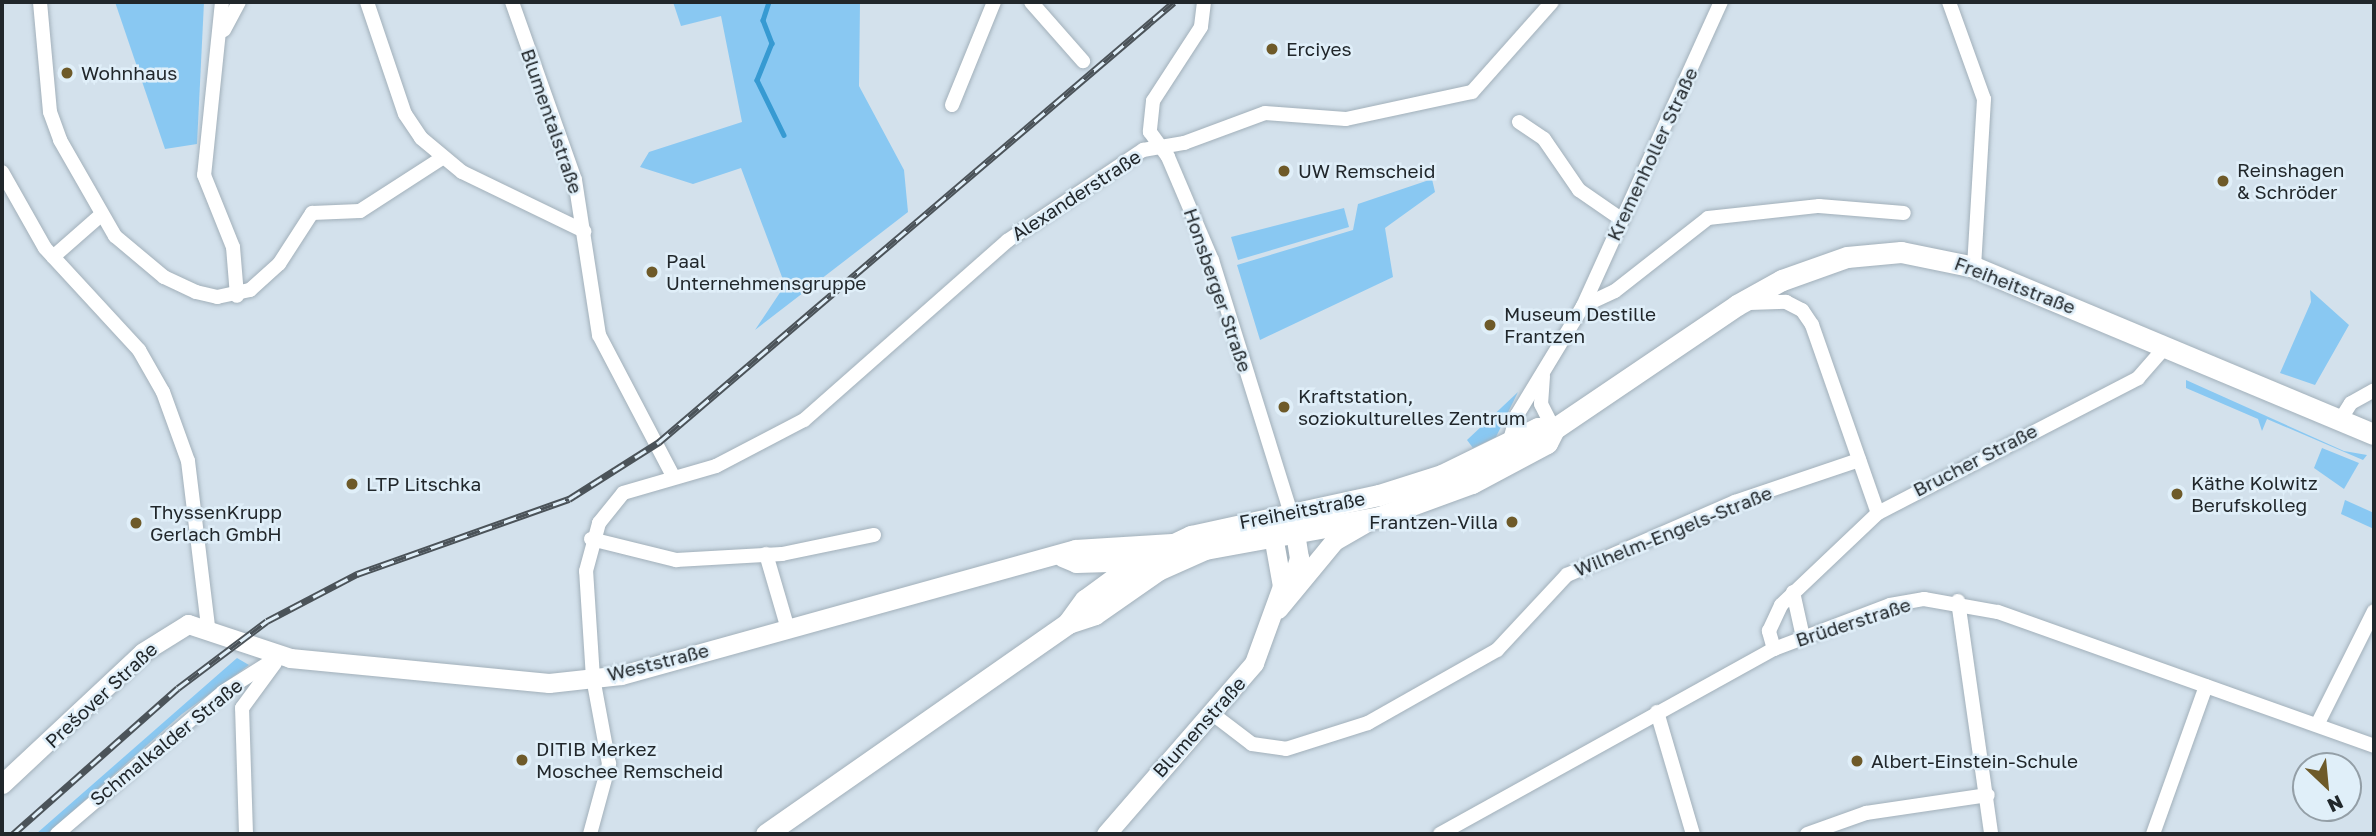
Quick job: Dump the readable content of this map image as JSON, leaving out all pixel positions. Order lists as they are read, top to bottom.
{
  "streets": {
    "main road": ["Freiheitstraße"],
    "street": [
      "Blumentalstraße",
      "Kremenholler Straße",
      "Alexanderstraße",
      "Honsberger Straße",
      "Brucher Straße",
      "Wilhelm-Engels-Straße",
      "Brüderstraße",
      "Weststraße",
      "Prešover Straße",
      "Blumenstraße",
      "Schmalkalder Straße"
    ]
  },
  "crossings": [
    ["Blumentalstraße", "Alexanderstraße"],
    ["Kremenholler Straße", "Freiheitstraße"],
    ["Alexanderstraße", "Honsberger Straße"],
    ["Freiheitstraße", "Honsberger Straße"],
    ["Freiheitstraße", "Brucher Straße"],
    ["Freiheitstraße", "Weststraße"],
    ["Freiheitstraße", "Blumenstraße"],
    ["Honsberger Straße", "Blumenstraße"],
    ["Brucher Straße", "Brüderstraße"],
    ["Wilhelm-Engels-Straße", "Blumenstraße"],
    ["Weststraße", "Prešover Straße"],
    ["Weststraße", "Schmalkalder Straße"]
  ],
  "places": [
    "Erciyes",
    "Wohnhaus",
    "UW Remscheid",
    "Reinshagen & Schröder",
    "Paal Unternehmensgruppe",
    "Museum Destille Frantzen",
    "Kraftstation, soziokulturelles Zentrum",
    "LTP Litschka",
    "Käthe Kolwitz Berufskolleg",
    "Frantzen-Villa",
    "ThyssenKrupp Gerlach GmbH",
    "DITIB Merkez Moschee Remscheid",
    "Albert-Einstein-Schule"
  ],
  "north": "bottom right"
}
